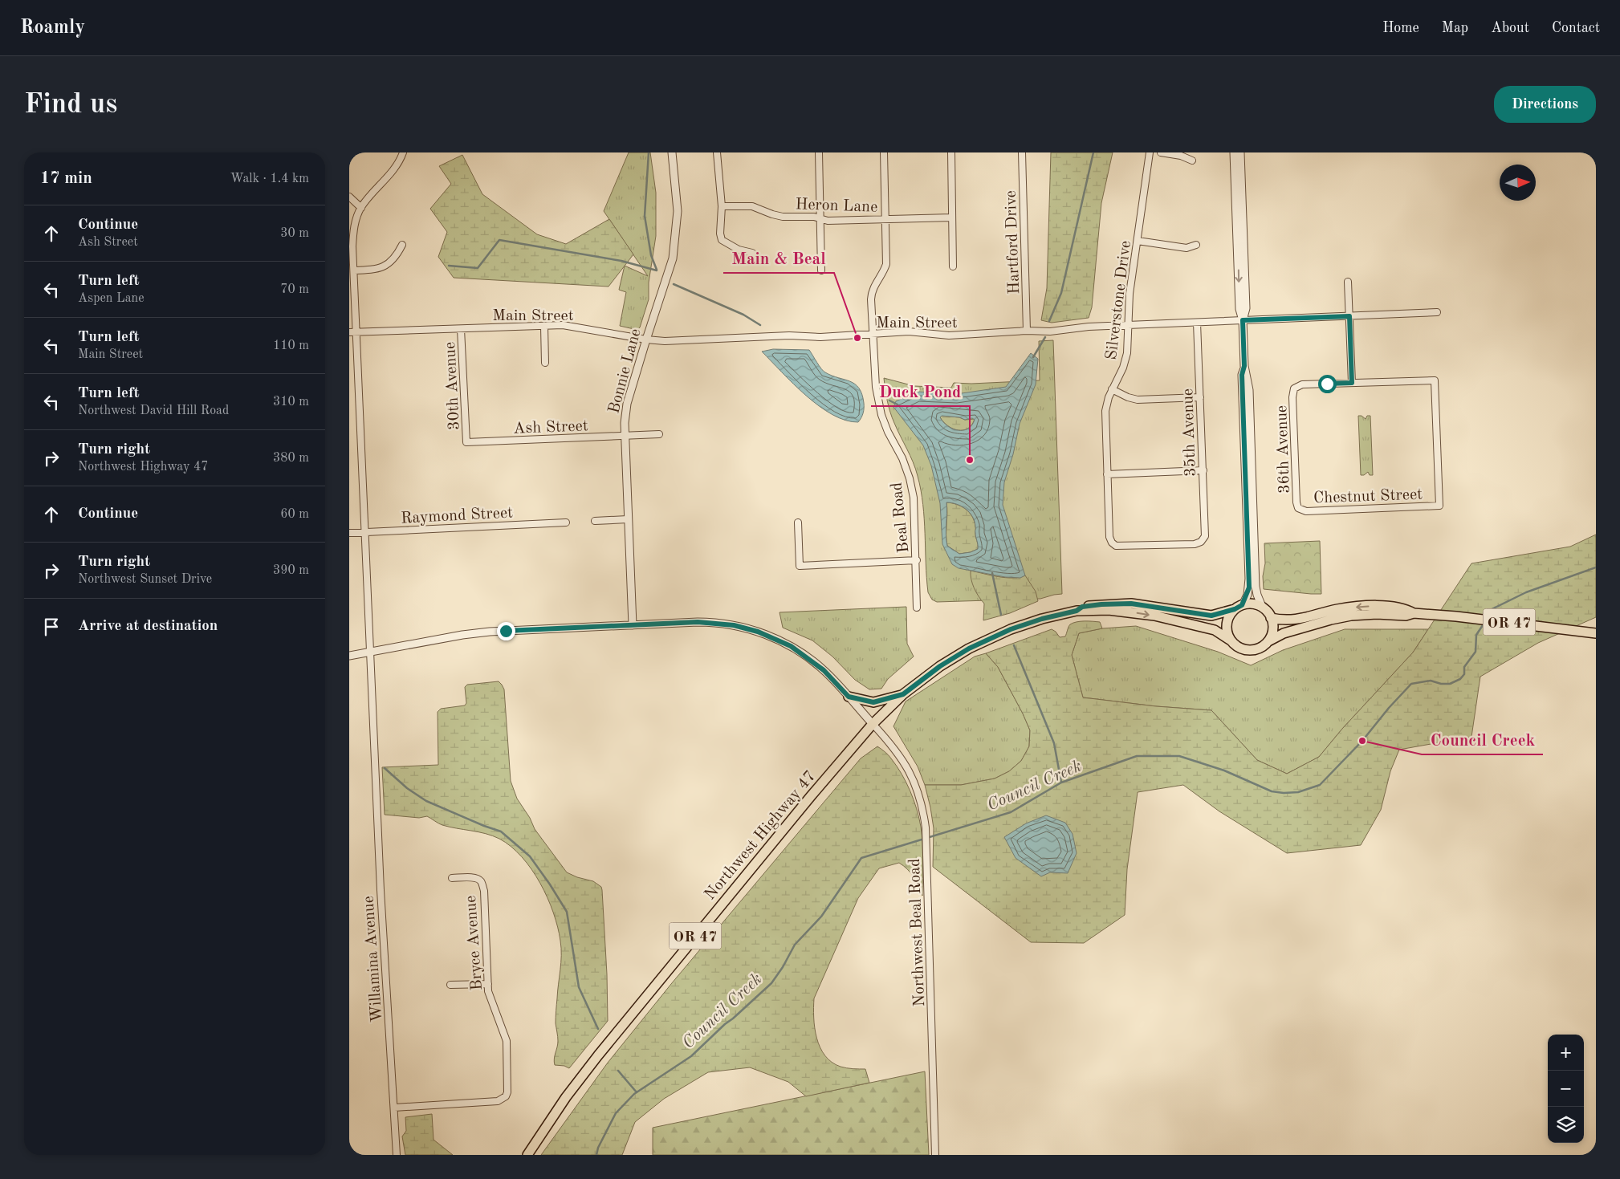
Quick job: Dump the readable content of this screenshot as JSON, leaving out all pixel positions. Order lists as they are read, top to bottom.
{
  "streets": {
    "main road": ["OR 47", "Northwest Highway 47"],
    "street": [
      "Heron Lane",
      "Hartford Drive",
      "Silverstone Drive",
      "Main Street",
      "Bonnie Lane",
      "30th Avenue",
      "Ash Street",
      "35th Avenue",
      "36th Avenue",
      "Chestnut Street",
      "Raymond Street",
      "Beal Road",
      "Northwest Beal Road",
      "Bryce Avenue",
      "Willamina Avenue"
    ]
  },
  "crossings": [
    ["Heron Lane", "Beal Road"],
    ["Hartford Drive", "Main Street"],
    ["Silverstone Drive", "Main Street"],
    ["Silverstone Drive", "35th Avenue"],
    ["Main Street", "Bonnie Lane"],
    ["Main Street", "30th Avenue"],
    ["Main Street", "35th Avenue"],
    ["Main Street", "Beal Road"],
    ["Main Street", "Willamina Avenue"],
    ["Bonnie Lane", "Ash Street"],
    ["30th Avenue", "Ash Street"],
    ["36th Avenue", "Chestnut Street"],
    ["Raymond Street", "Willamina Avenue"],
    ["OR 47", "Northwest Highway 47"],
    ["Northwest Highway 47", "Northwest Beal Road"],
    ["Bryce Avenue", "Willamina Avenue"]
  ],
  "water": ["Council Creek"],
  "places": ["Main & Beal", "Duck Pond", "Council Creek"],
  "north": "right",
  "page": {
    "header": "Roamly",
    "nav": [
      "Home",
      "Map",
      "About",
      "Contact"
    ],
    "buttons": "Directions",
    "title": "Find us",
    "heading": ["17 min", "Walk · 1.4 km"],
    "list": [
      ["Continue", "Ash Street", "30 m"],
      ["Turn left", "Aspen Lane", "70 m"],
      ["Turn left", "Main Street", "110 m"],
      ["Turn left", "Northwest David Hill Road", "310 m"],
      ["Turn right", "Northwest Highway 47", "380 m"],
      ["Continue", "60 m"],
      ["Turn right", "Northwest Sunset Drive", "390 m"],
      "Arrive at destination"
    ],
    "map_buttons": ["+", "−"]
  }
}
